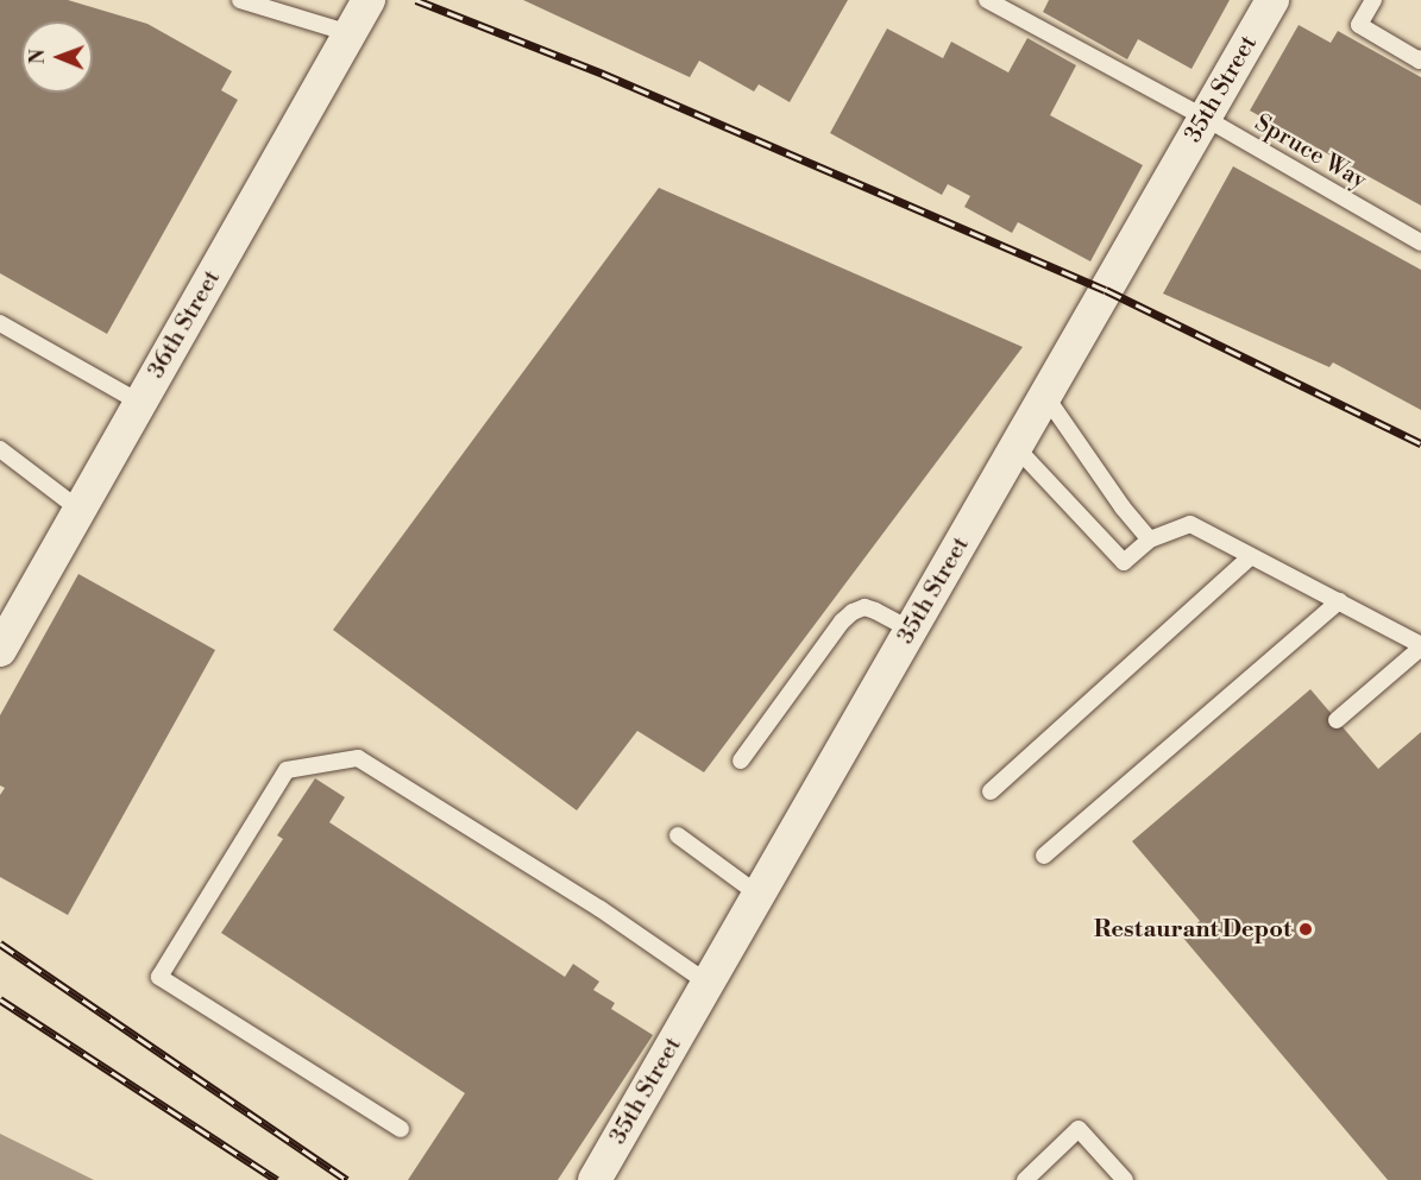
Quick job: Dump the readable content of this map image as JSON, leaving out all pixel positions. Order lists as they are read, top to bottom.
{
  "streets": {
    "street": ["35th Street", "36th Street"],
    "lane": ["Spruce Way"]
  },
  "crossings": [
    ["35th Street", "Spruce Way"]
  ],
  "places": ["Restaurant Depot"],
  "north": "left"
}
